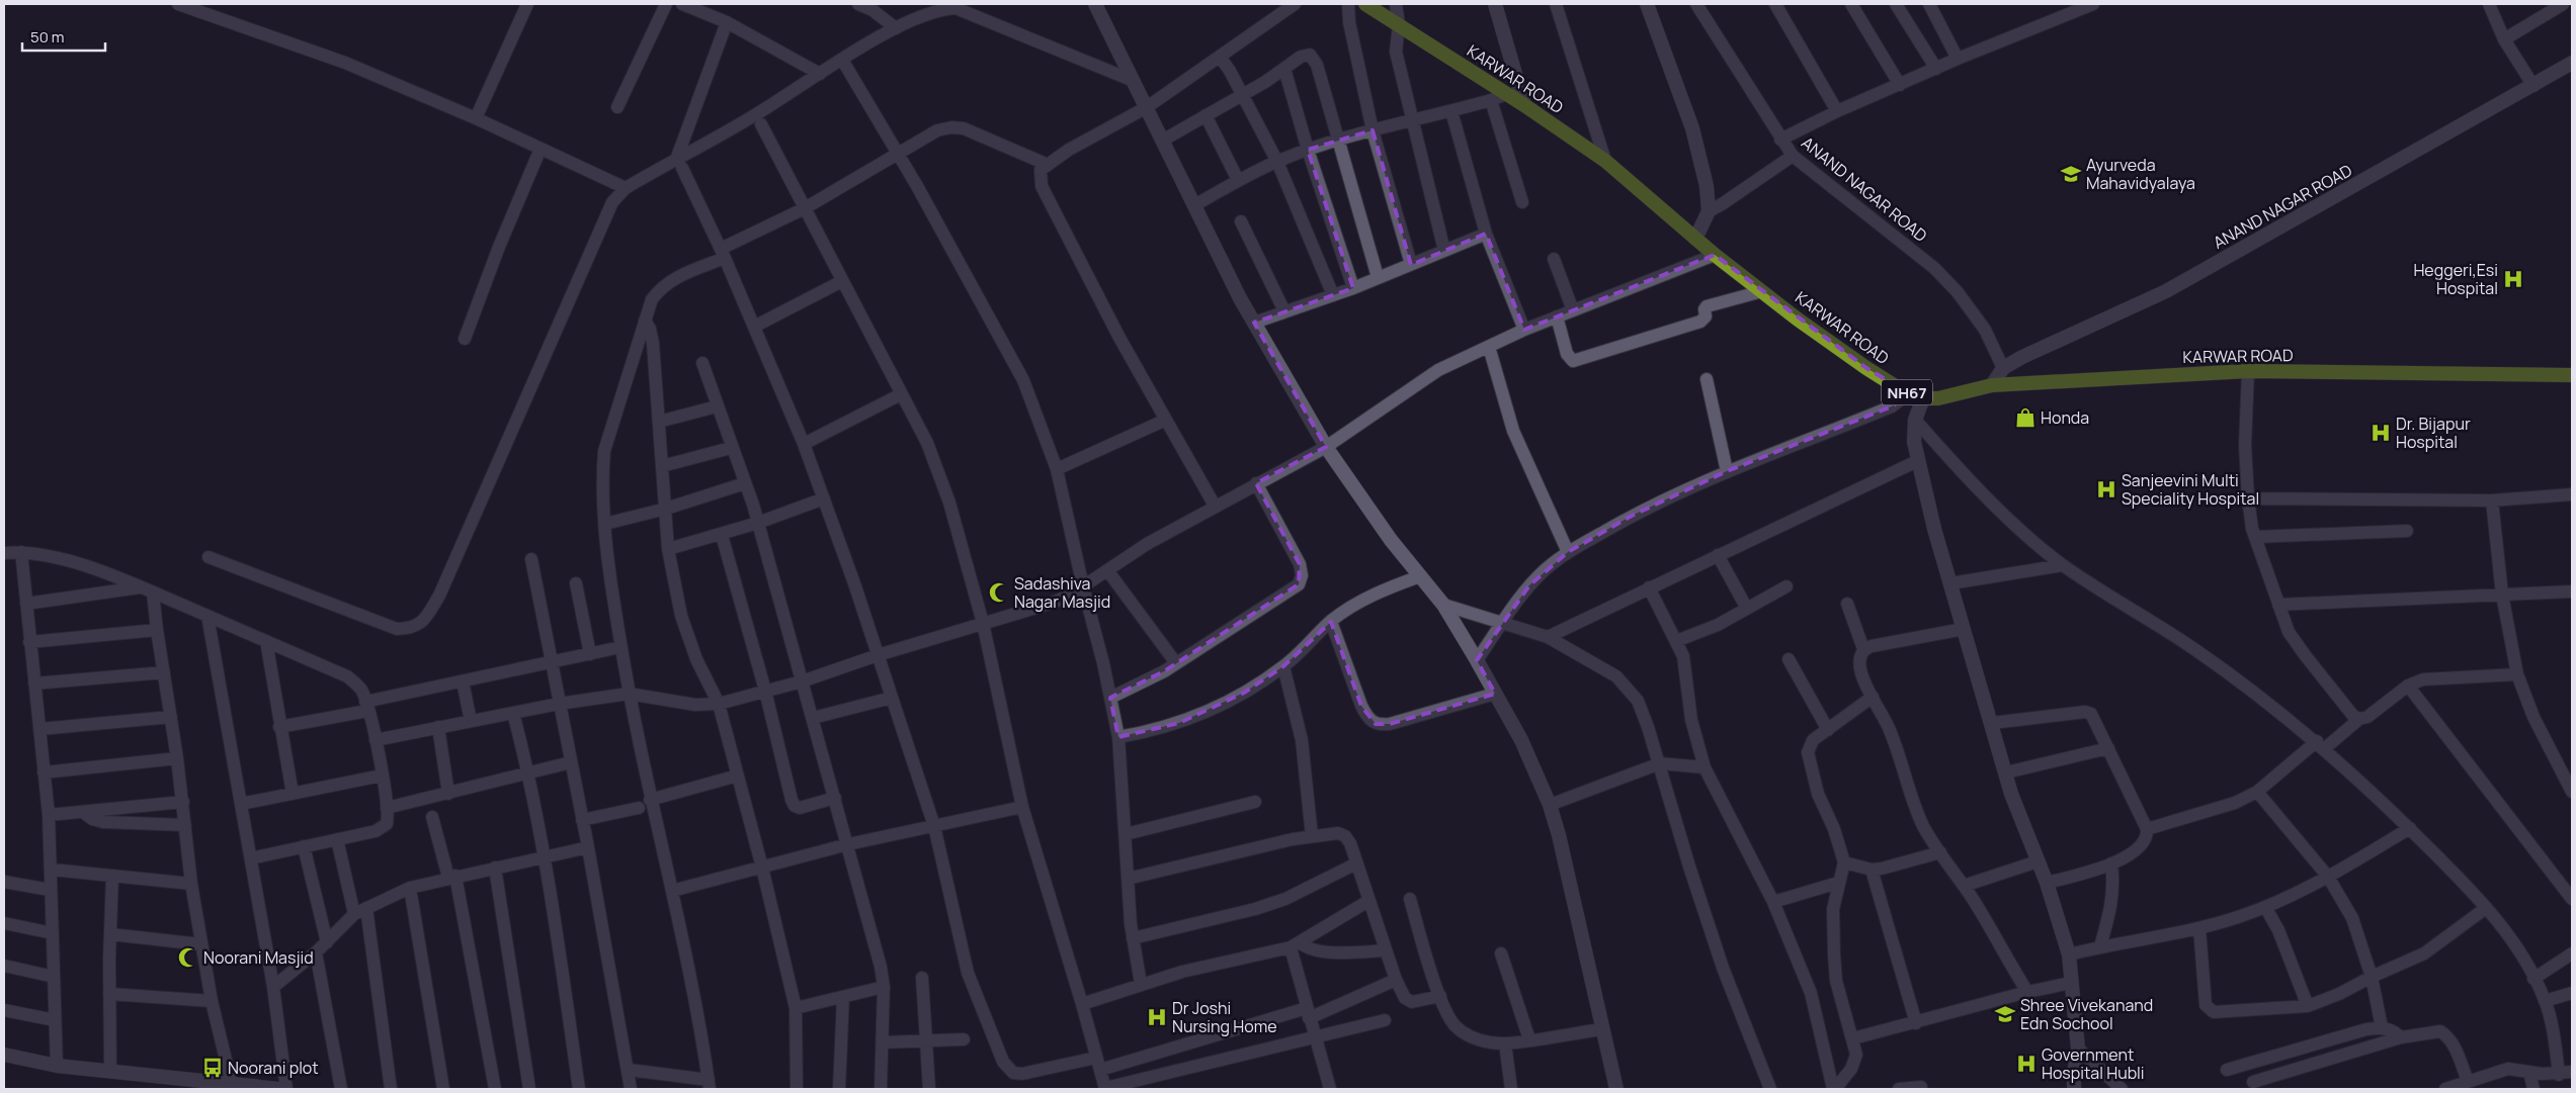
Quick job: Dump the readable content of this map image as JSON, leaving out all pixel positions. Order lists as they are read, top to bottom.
{
  "streets": {
    "highway": ["KARWAR ROAD", "NH67"],
    "street": ["ANAND NAGAR ROAD"]
  },
  "crossings": [
    ["KARWAR ROAD", "ANAND NAGAR ROAD"]
  ],
  "places": {
    "school or university": ["Ayurveda Mahavidyalaya", "Shree Vivekanand Edn Sochool"],
    "hospital": [
      "Heggeri,Esi Hospital",
      "Dr. Bijapur Hospital",
      "Sanjeevini Multi Speciality Hospital",
      "Dr Joshi Nursing Home",
      "Government Hospital Hubli"
    ],
    "shop": ["Honda"],
    "mosque": ["Sadashiva Nagar Masjid", "Noorani Masjid"],
    "bus stop": ["Noorani plot"]
  },
  "scale_bar": "50 m"
}
